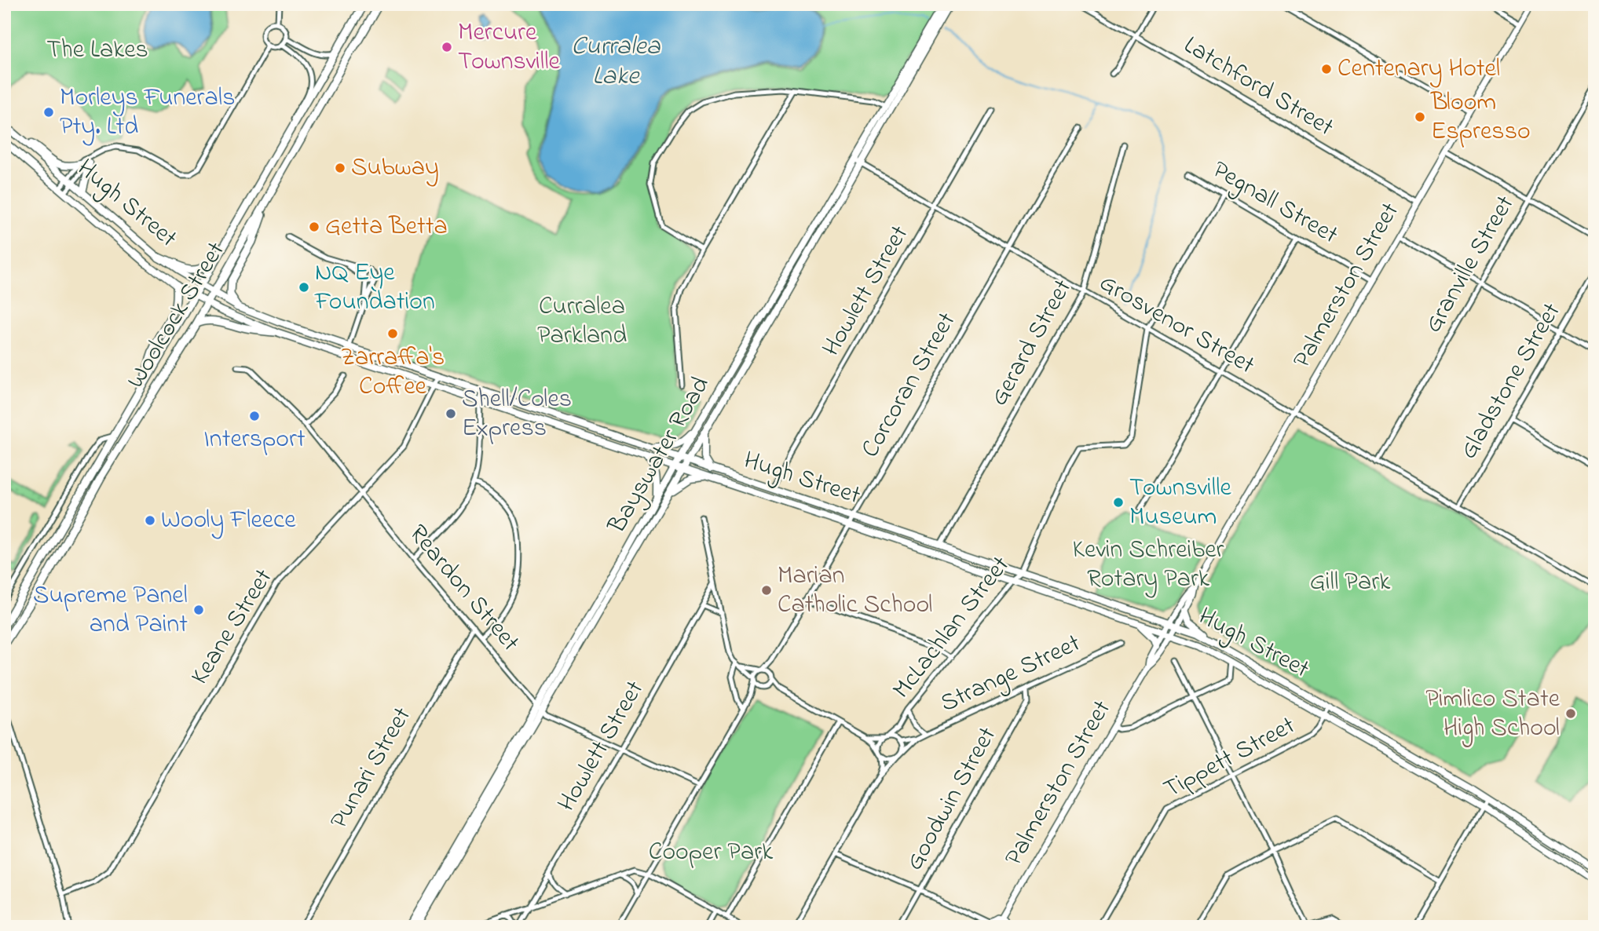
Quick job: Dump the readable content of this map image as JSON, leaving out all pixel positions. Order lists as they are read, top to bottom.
{
  "streets": {
    "main road": ["Hugh Street", "Woolcock Street", "Bayswater Road"],
    "street": [
      "Latchford Street",
      "Pegnall Street",
      "Granville Street",
      "Palmerston Street",
      "Howlett Street",
      "Grosvenor Street",
      "Gerard Street",
      "Gladstone Street",
      "Corcoran Street",
      "Reardon Street",
      "Keane Street",
      "McLachlan Street",
      "Strange Street",
      "Tippett Street",
      "Punari Street",
      "Goodwin Street"
    ]
  },
  "crossings": [
    ["Latchford Street", "Palmerston Street"],
    ["Pegnall Street", "Palmerston Street"],
    ["Hugh Street", "Palmerston Street"],
    ["Hugh Street", "Howlett Street"],
    ["Hugh Street", "Woolcock Street"],
    ["Hugh Street", "Gerard Street"],
    ["Hugh Street", "Corcoran Street"],
    ["Hugh Street", "Bayswater Road"],
    ["Hugh Street", "Keane Street"],
    ["Hugh Street", "McLachlan Street"],
    ["Hugh Street", "Tippett Street"],
    ["Granville Street", "Grosvenor Street"],
    ["Palmerston Street", "Grosvenor Street"],
    ["Howlett Street", "Grosvenor Street"],
    ["Howlett Street", "Reardon Street"],
    ["Grosvenor Street", "Gerard Street"],
    ["Grosvenor Street", "Gladstone Street"],
    ["Grosvenor Street", "Corcoran Street"],
    ["Grosvenor Street", "Bayswater Road"],
    ["Grosvenor Street", "McLachlan Street"],
    ["Bayswater Road", "Reardon Street"],
    ["Reardon Street", "Keane Street"],
    ["Reardon Street", "Punari Street"],
    ["McLachlan Street", "Strange Street"],
    ["Strange Street", "Goodwin Street"]
  ],
  "water": ["Curralea Lake"],
  "parks": [
    "The Lakes",
    "Curralea Parkland",
    "Kevin Schreiber Rotary Park",
    "Gill Park",
    "Cooper Park"
  ],
  "places": [
    "Mercure Townsville",
    "Centenary Hotel",
    "Morleys Funerals Pty. Ltd",
    "Bloom Espresso",
    "Subway",
    "Getta Betta",
    "NQ Eye Foundation",
    "Zarraffa's Coffee",
    "Shell/Coles Express",
    "Intersport",
    "Townsville Museum",
    "Wooly Fleece",
    "Marian Catholic School",
    "Supreme Panel and Paint",
    "Pimlico State High School"
  ]
}
